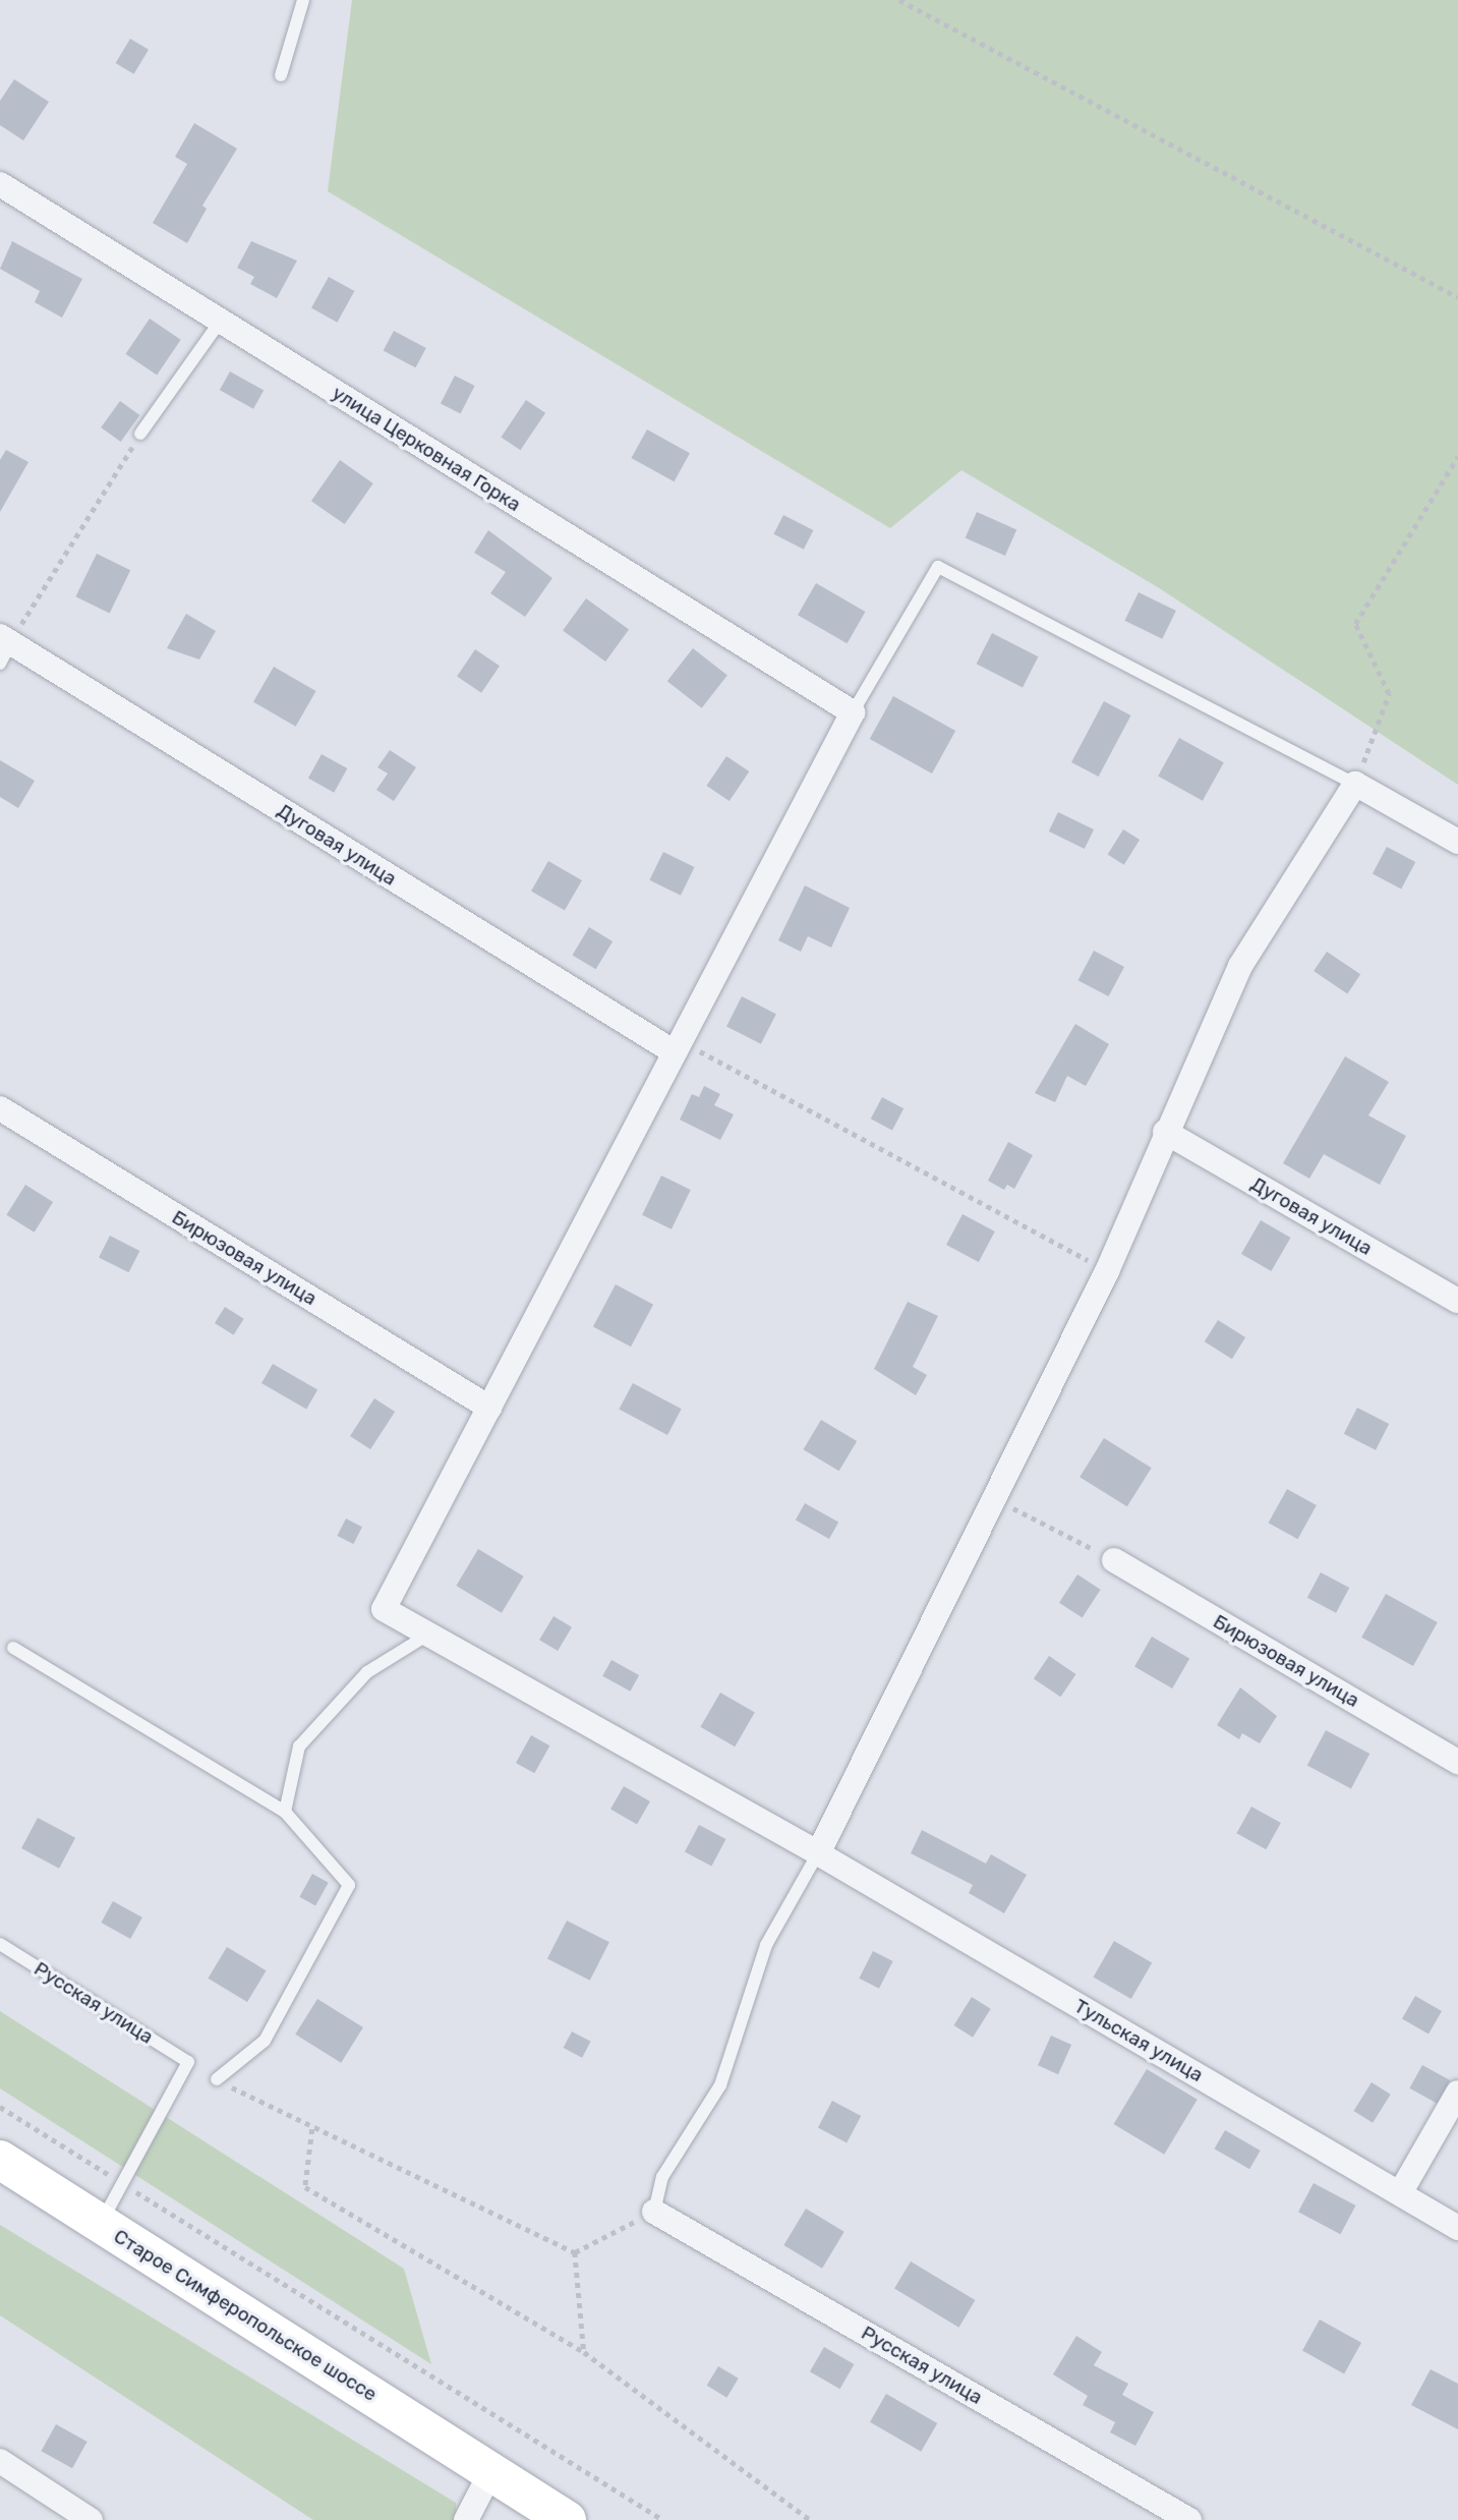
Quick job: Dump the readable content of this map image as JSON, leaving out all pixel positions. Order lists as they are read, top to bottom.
{
  "streets": {
    "main road": ["Старое Симферопольское шоссе"],
    "street": [
      "улица Церковная Горка",
      "Дуговая улица",
      "Бирюзовая улица",
      "Русская улица",
      "Тульская улица"
    ]
  },
  "crossings": [
    ["Бирюзовая улица", "Тульская улица"]
  ]
}
